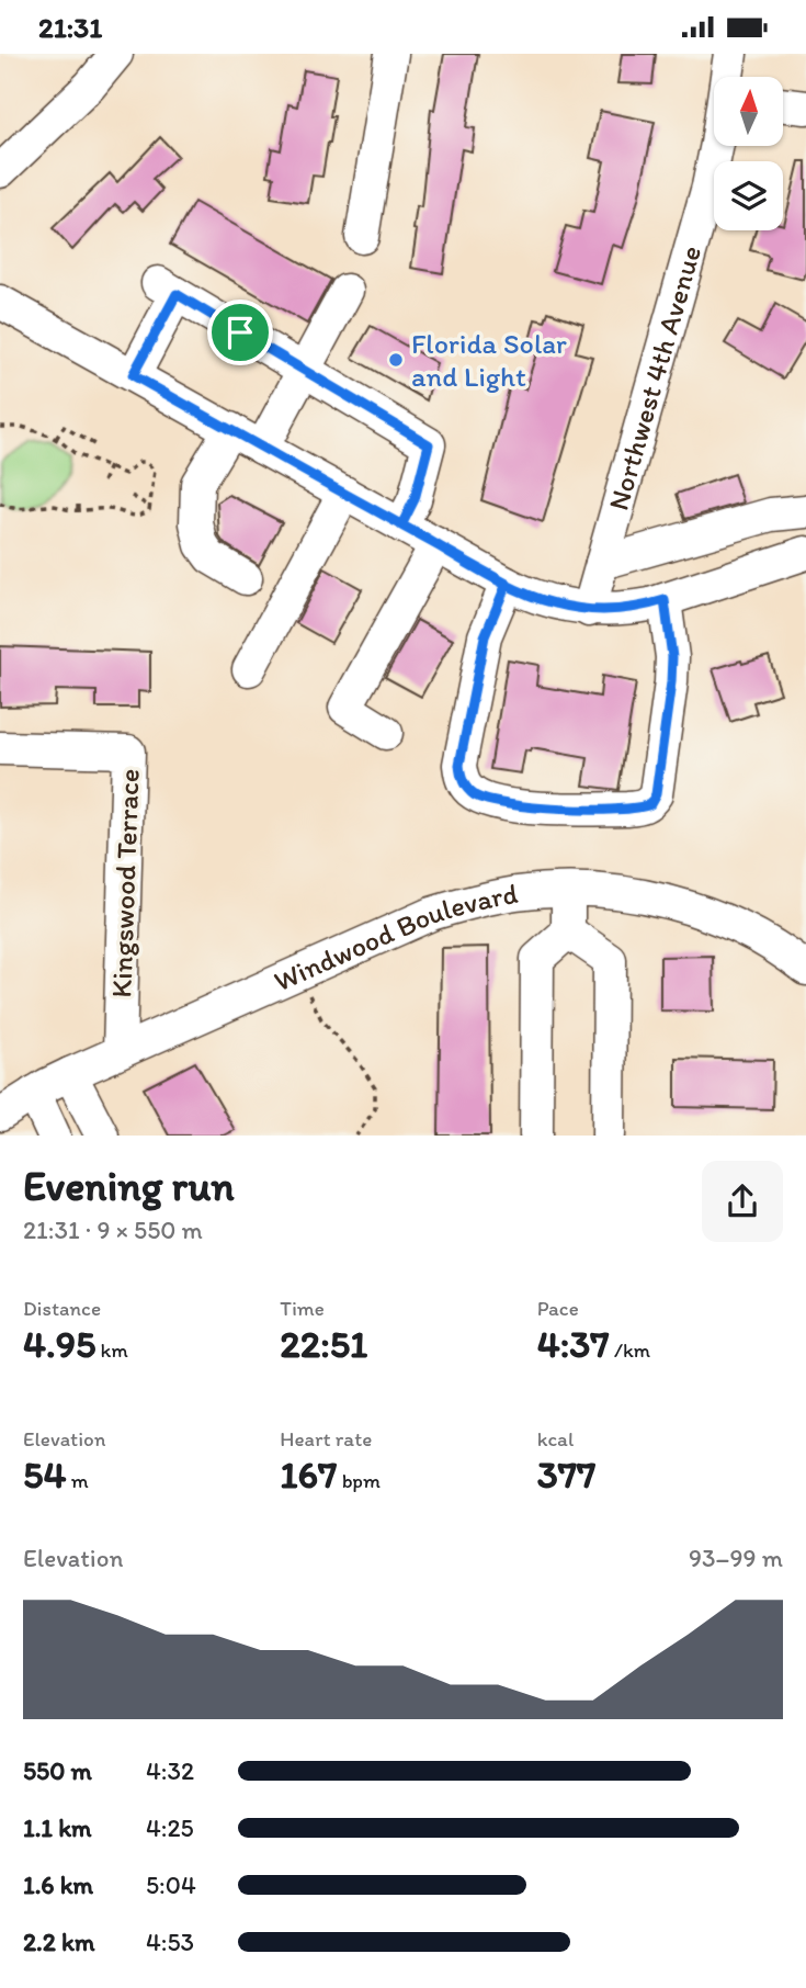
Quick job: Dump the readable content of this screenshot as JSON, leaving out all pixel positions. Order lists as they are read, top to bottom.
{
  "streets": {
    "street": ["Northwest 4th Avenue", "Kingswood Terrace", "Windwood Boulevard"]
  },
  "crossings": [
    ["Kingswood Terrace", "Windwood Boulevard"]
  ],
  "places": ["Florida Solar and Light"],
  "north": "top",
  "page": {
    "status": "21:31",
    "heading": ["Evening run", "21:31 · 9 × 550 m"],
    "stats": [
      ["Distance", "4.95 km"],
      ["Time", "22:51"],
      ["Pace", "4:37 /km"],
      ["Elevation", "54 m"],
      ["Heart rate", "167 bpm"],
      ["kcal", "377"]
    ],
    "chart": ["Elevation", "93–99 m"],
    "list": [
      {
        "name": "550 m",
        "note": "4:32"
      },
      {
        "name": "1.1 km",
        "note": "4:25"
      },
      {
        "name": "1.6 km",
        "note": "5:04"
      },
      {
        "name": "2.2 km",
        "note": "4:53"
      }
    ]
  }
}
